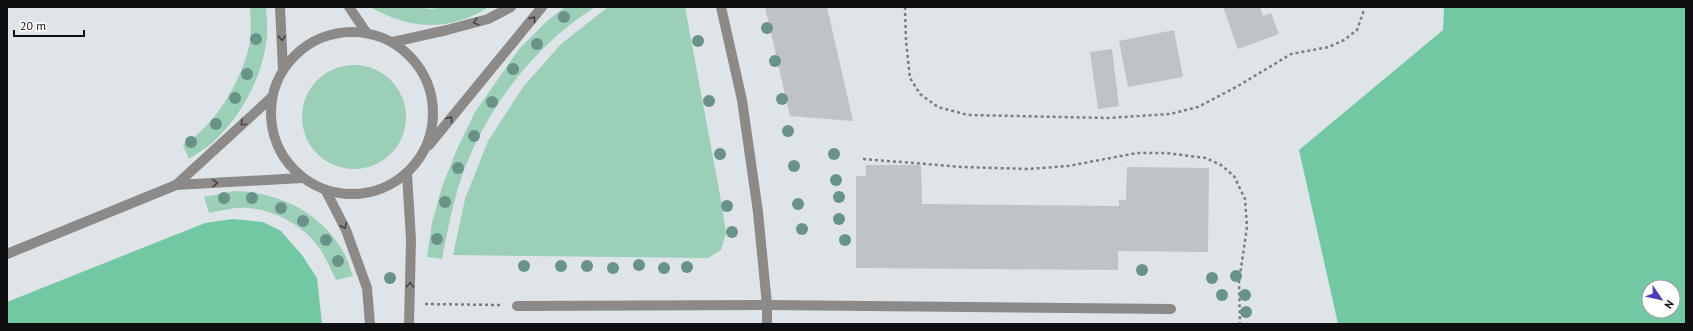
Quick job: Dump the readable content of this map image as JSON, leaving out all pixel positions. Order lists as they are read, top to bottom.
{
  "scale_bar": "20 m",
  "north": "bottom right"
}
